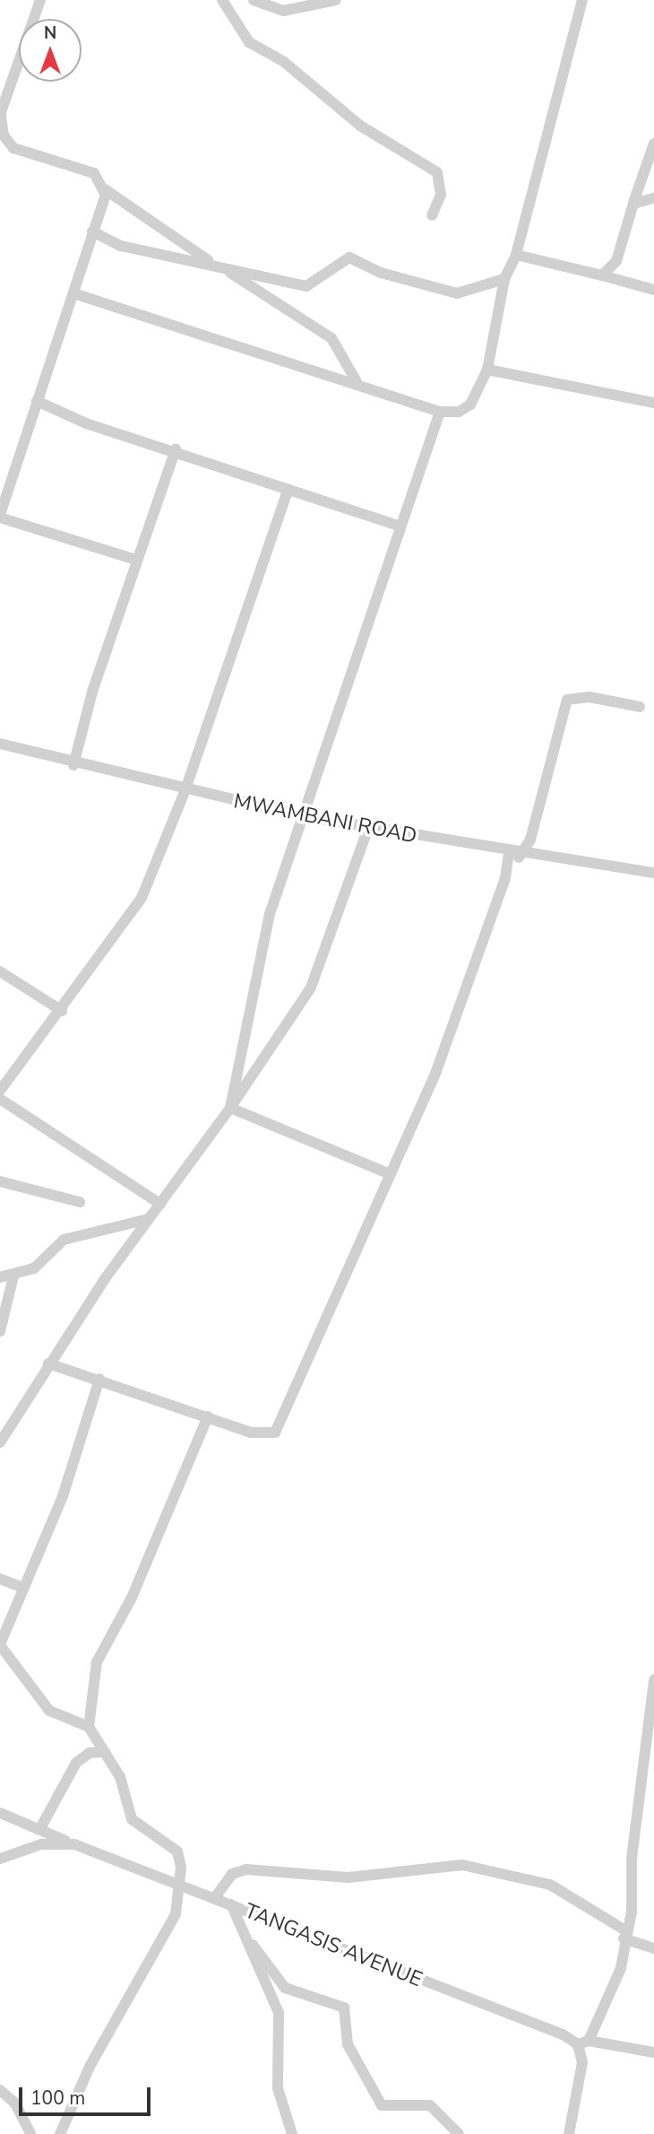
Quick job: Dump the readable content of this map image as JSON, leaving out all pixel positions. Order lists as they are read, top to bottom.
{
  "streets": {
    "street": ["MWAMBANI ROAD", "TANGASIS AVENUE"]
  },
  "scale_bar": "100 m",
  "north": "top"
}
